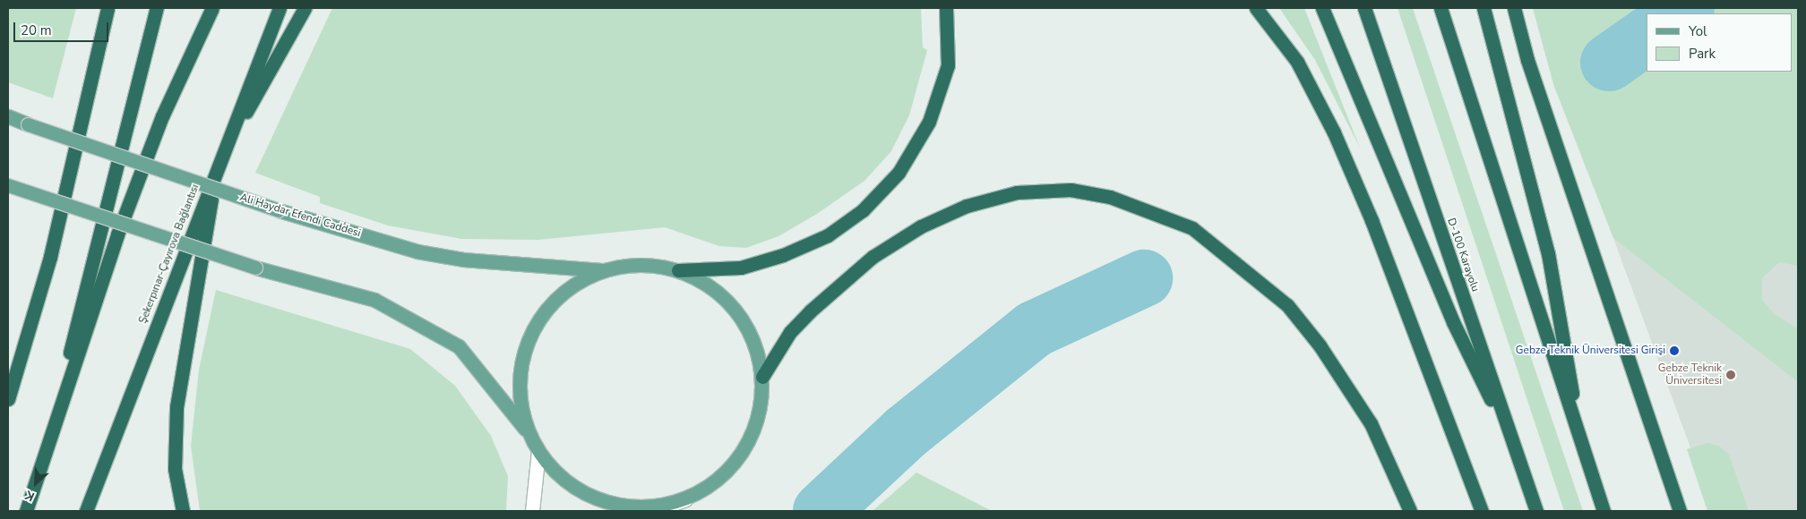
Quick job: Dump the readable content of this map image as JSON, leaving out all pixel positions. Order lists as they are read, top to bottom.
{
  "streets": {
    "highway": ["Şekerpınar-Çayırova Bağlantısı", "D-100 Karayolu"],
    "main road": ["Ali Haydar Efendi Caddesi"]
  },
  "places": ["Gebze Teknik Üniversitesi Girişi", "Gebze Teknik Üniversitesi"],
  "legend": ["Yol", "Park"],
  "scale_bar": "20 m",
  "north": "bottom left"
}
